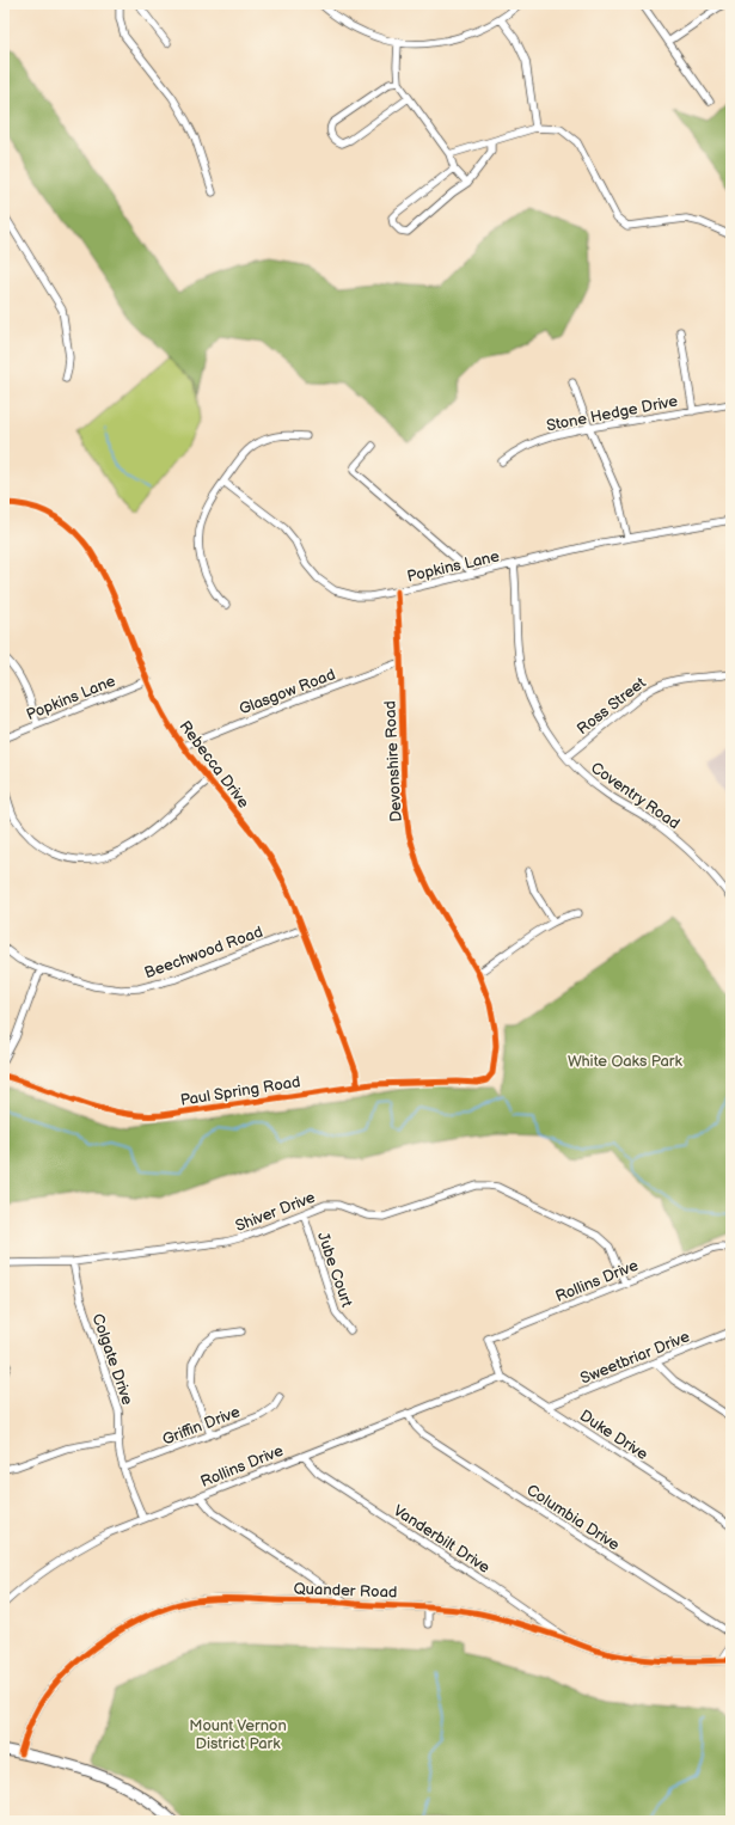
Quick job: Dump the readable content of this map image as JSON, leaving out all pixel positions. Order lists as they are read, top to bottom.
{
  "streets": {
    "street": [
      "Stone Hedge Drive",
      "Popkins Lane",
      "Glasgow Road",
      "Ross Street",
      "Devonshire Road",
      "Rebecca Drive",
      "Coventry Road",
      "Beechwood Road",
      "Paul Spring Road",
      "Shiver Drive",
      "Jube Court",
      "Rollins Drive",
      "Sweetbriar Drive",
      "Colgate Drive",
      "Griffin Drive",
      "Duke Drive",
      "Columbia Drive",
      "Vanderbilt Drive",
      "Quander Road"
    ]
  },
  "crossings": [
    ["Popkins Lane", "Devonshire Road"],
    ["Popkins Lane", "Rebecca Drive"],
    ["Popkins Lane", "Coventry Road"],
    ["Glasgow Road", "Devonshire Road"],
    ["Glasgow Road", "Rebecca Drive"],
    ["Ross Street", "Coventry Road"],
    ["Devonshire Road", "Paul Spring Road"],
    ["Rebecca Drive", "Beechwood Road"],
    ["Rebecca Drive", "Paul Spring Road"],
    ["Shiver Drive", "Jube Court"],
    ["Shiver Drive", "Rollins Drive"],
    ["Shiver Drive", "Colgate Drive"],
    ["Rollins Drive", "Colgate Drive"],
    ["Rollins Drive", "Duke Drive"],
    ["Rollins Drive", "Columbia Drive"],
    ["Rollins Drive", "Vanderbilt Drive"],
    ["Sweetbriar Drive", "Duke Drive"],
    ["Colgate Drive", "Griffin Drive"],
    ["Vanderbilt Drive", "Quander Road"]
  ],
  "parks": ["White Oaks Park", "Mount Vernon District Park"]
}
